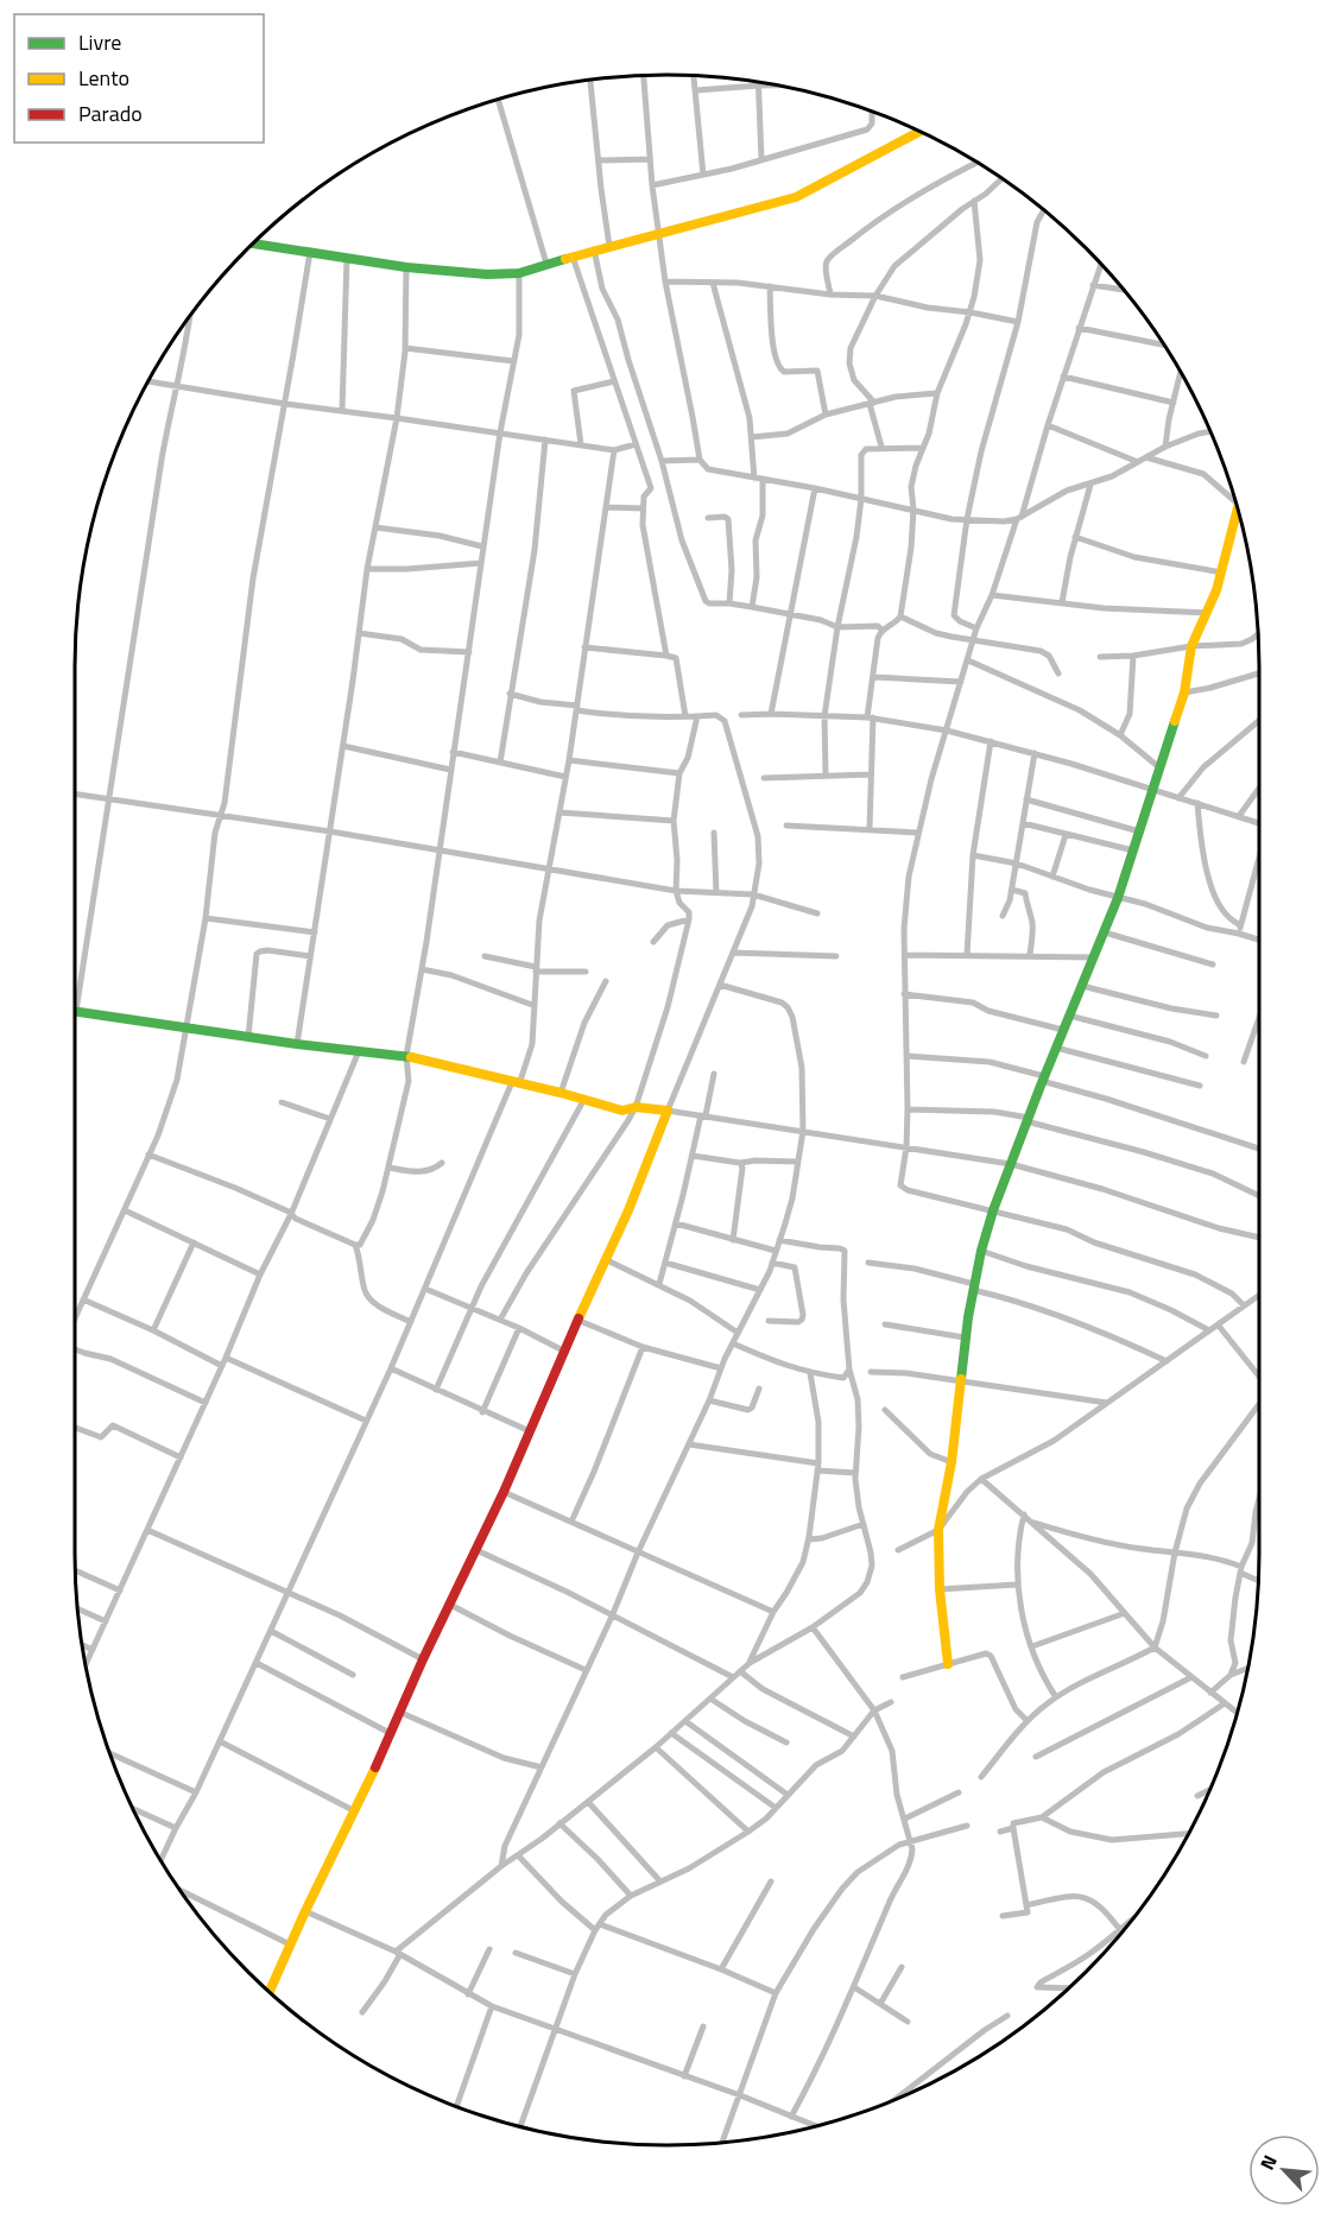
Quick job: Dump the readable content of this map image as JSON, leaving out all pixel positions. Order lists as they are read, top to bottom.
{
  "legend": ["Livre", "Lento", "Parado"],
  "north": "top left"
}
